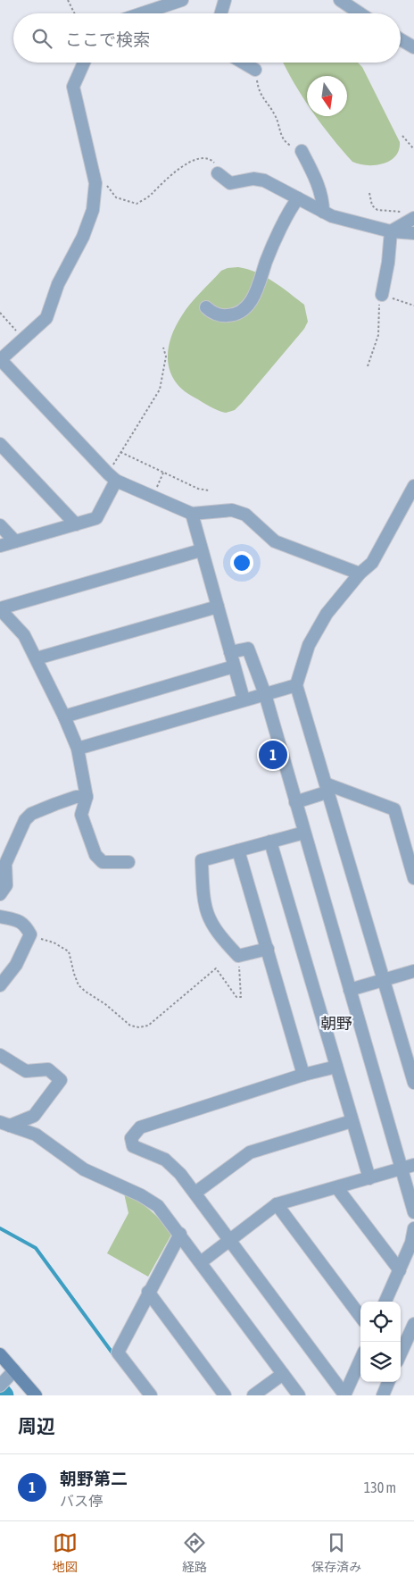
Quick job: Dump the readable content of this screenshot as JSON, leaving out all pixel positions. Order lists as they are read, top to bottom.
{
  "districts": ["朝野"],
  "north": "bottom",
  "page": {
    "search": "ここで検索",
    "pins": "1",
    "heading": "周辺",
    "list": [
      {
        "mark": "1",
        "name": "朝野第二",
        "note": "バス停",
        "value": "130 m"
      }
    ],
    "nav": ["地図", "経路", "保存済み"]
  }
}
